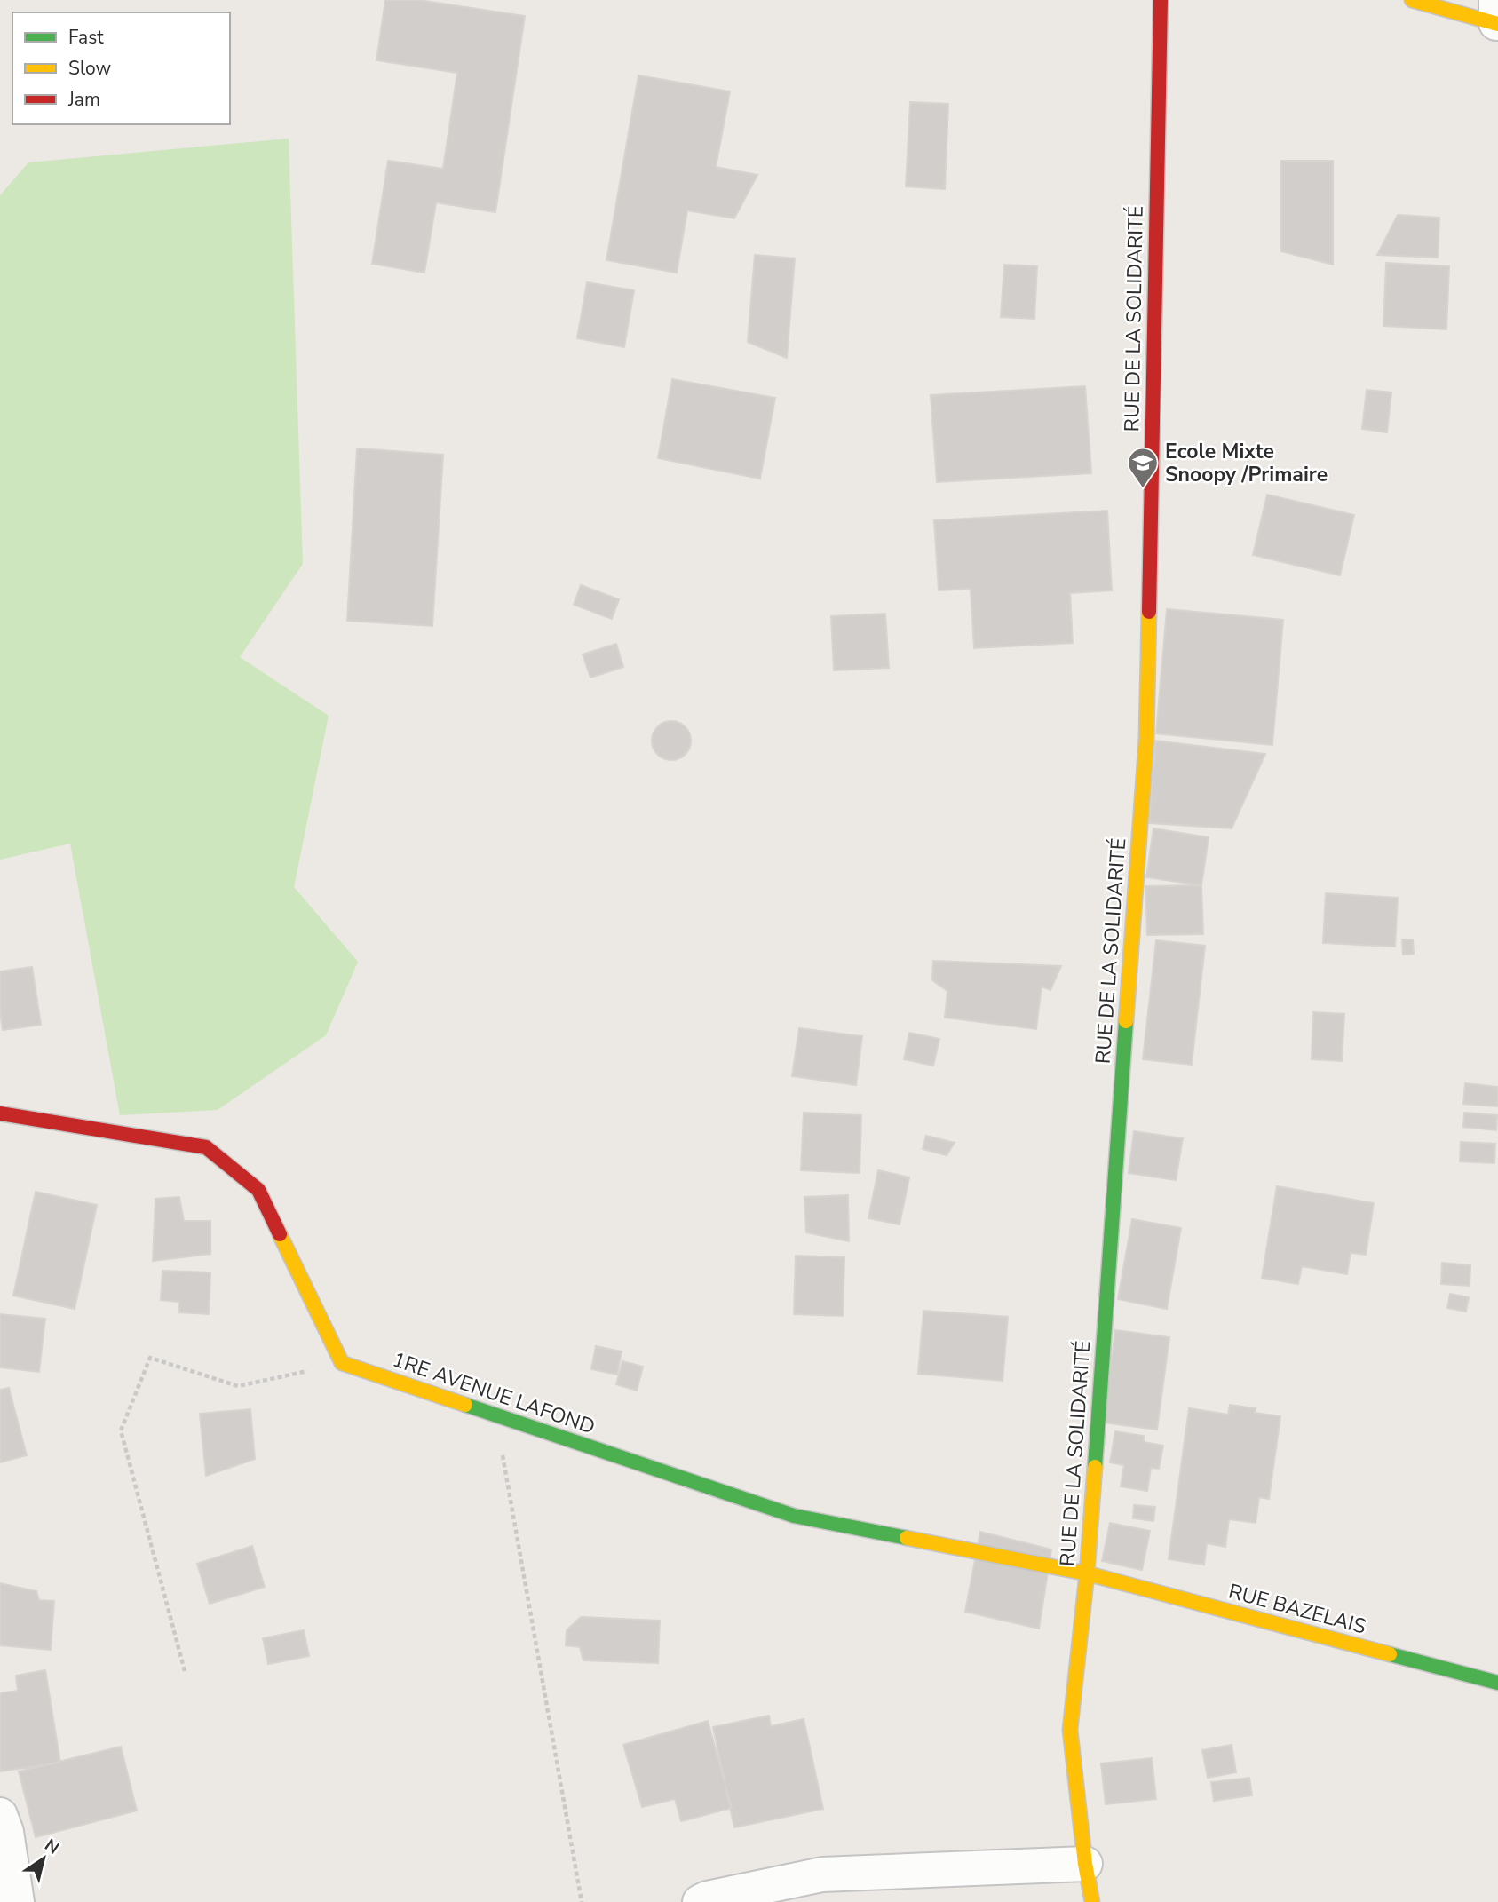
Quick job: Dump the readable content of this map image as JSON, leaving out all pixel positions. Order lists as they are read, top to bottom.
{
  "streets": {
    "street": ["RUE DE LA SOLIDARITÉ", "1RE AVENUE LAFOND", "RUE BAZELAIS"]
  },
  "crossings": [
    ["RUE DE LA SOLIDARITÉ", "1RE AVENUE LAFOND"],
    ["RUE DE LA SOLIDARITÉ", "RUE BAZELAIS"],
    ["1RE AVENUE LAFOND", "RUE BAZELAIS"]
  ],
  "places": {
    "school or university": ["Ecole Mixte Snoopy /Primaire"]
  },
  "legend": ["Fast", "Slow", "Jam"],
  "north": "top right"
}
